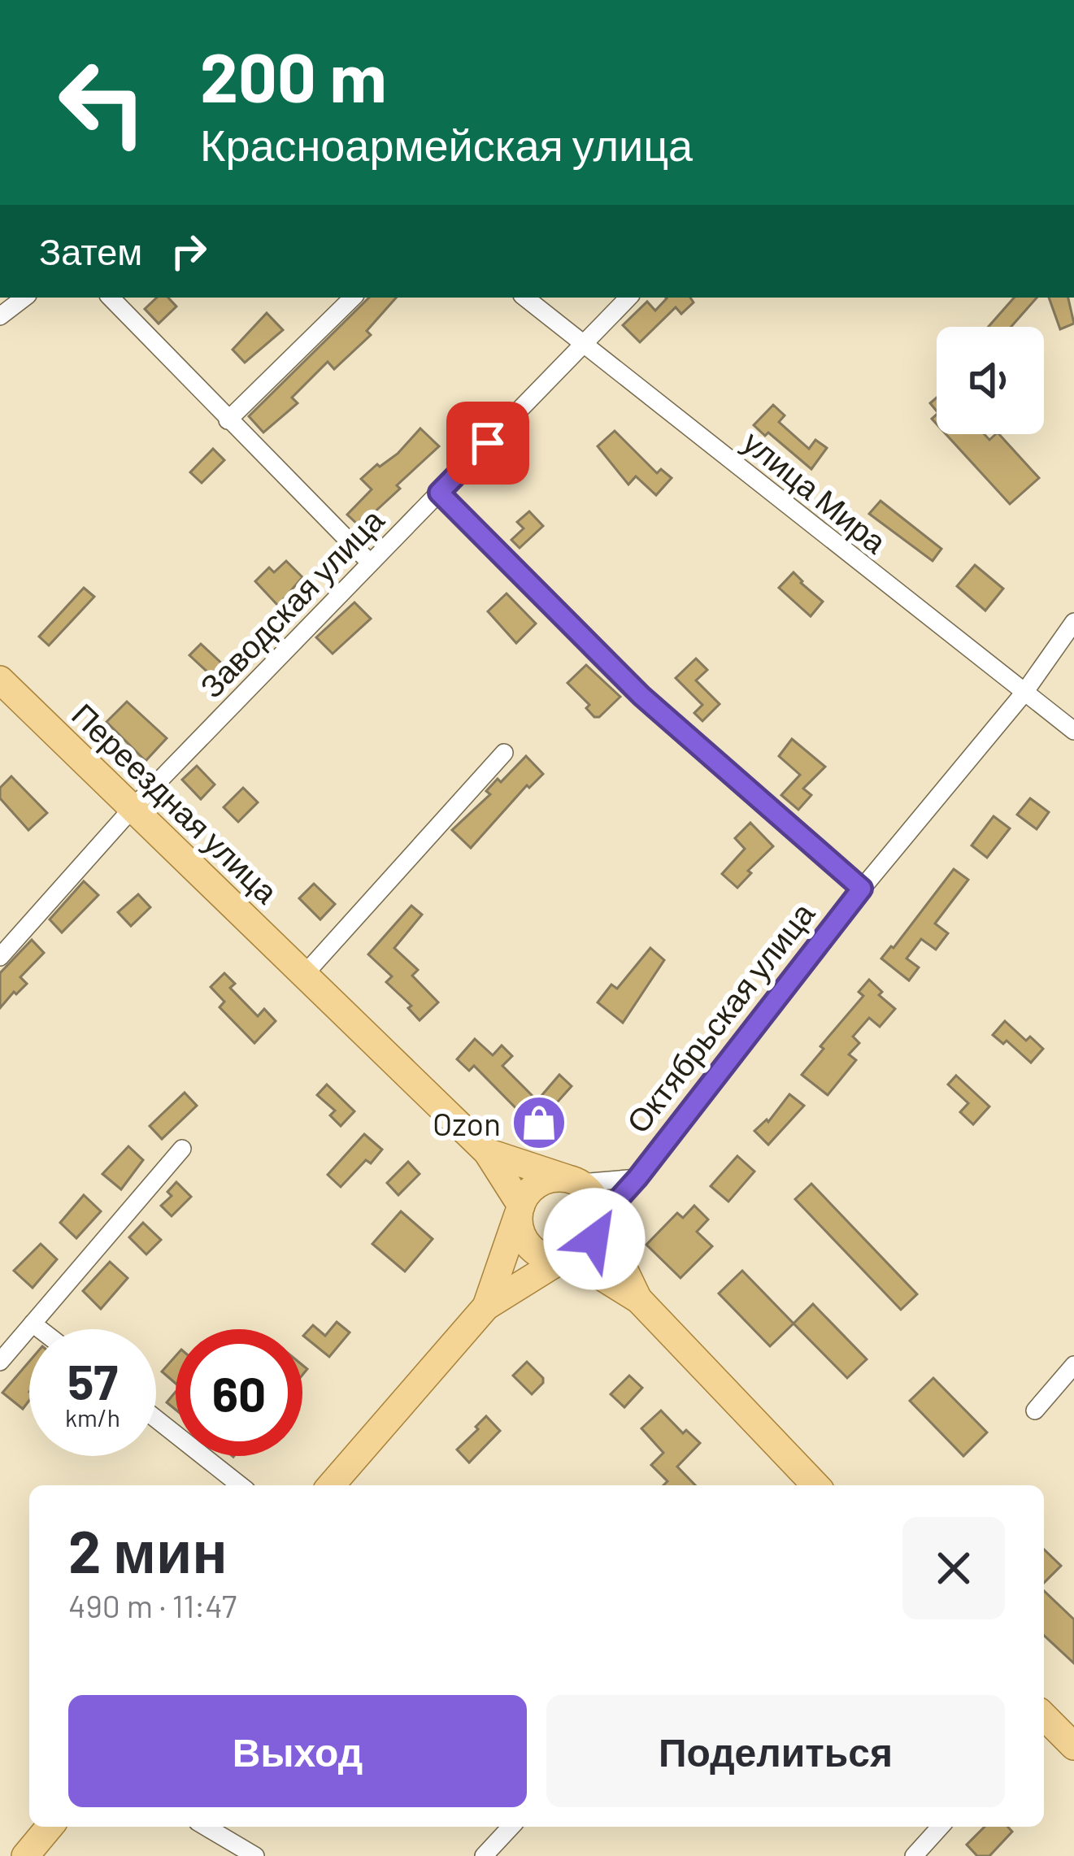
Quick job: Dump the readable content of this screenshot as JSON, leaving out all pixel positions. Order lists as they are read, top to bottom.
{
  "streets": {
    "main road": ["Переездная улица"],
    "street": ["улица Мира", "Заводская улица", "Октябрьская улица"]
  },
  "crossings": [
    ["улица Мира", "Заводская улица"],
    ["улица Мира", "Октябрьская улица"],
    ["Заводская улица", "Переездная улица"],
    ["Переездная улица", "Октябрьская улица"]
  ],
  "places": {
    "shop": ["Ozon"]
  },
  "page": {
    "turn": ["200 m", "Красноармейская улица"],
    "then": "Затем",
    "speed": "57 km/h",
    "limit": "60",
    "heading": ["2 мин", "490 m · 11:47"],
    "buttons": ["Выход", "Поделиться"]
  }
}
